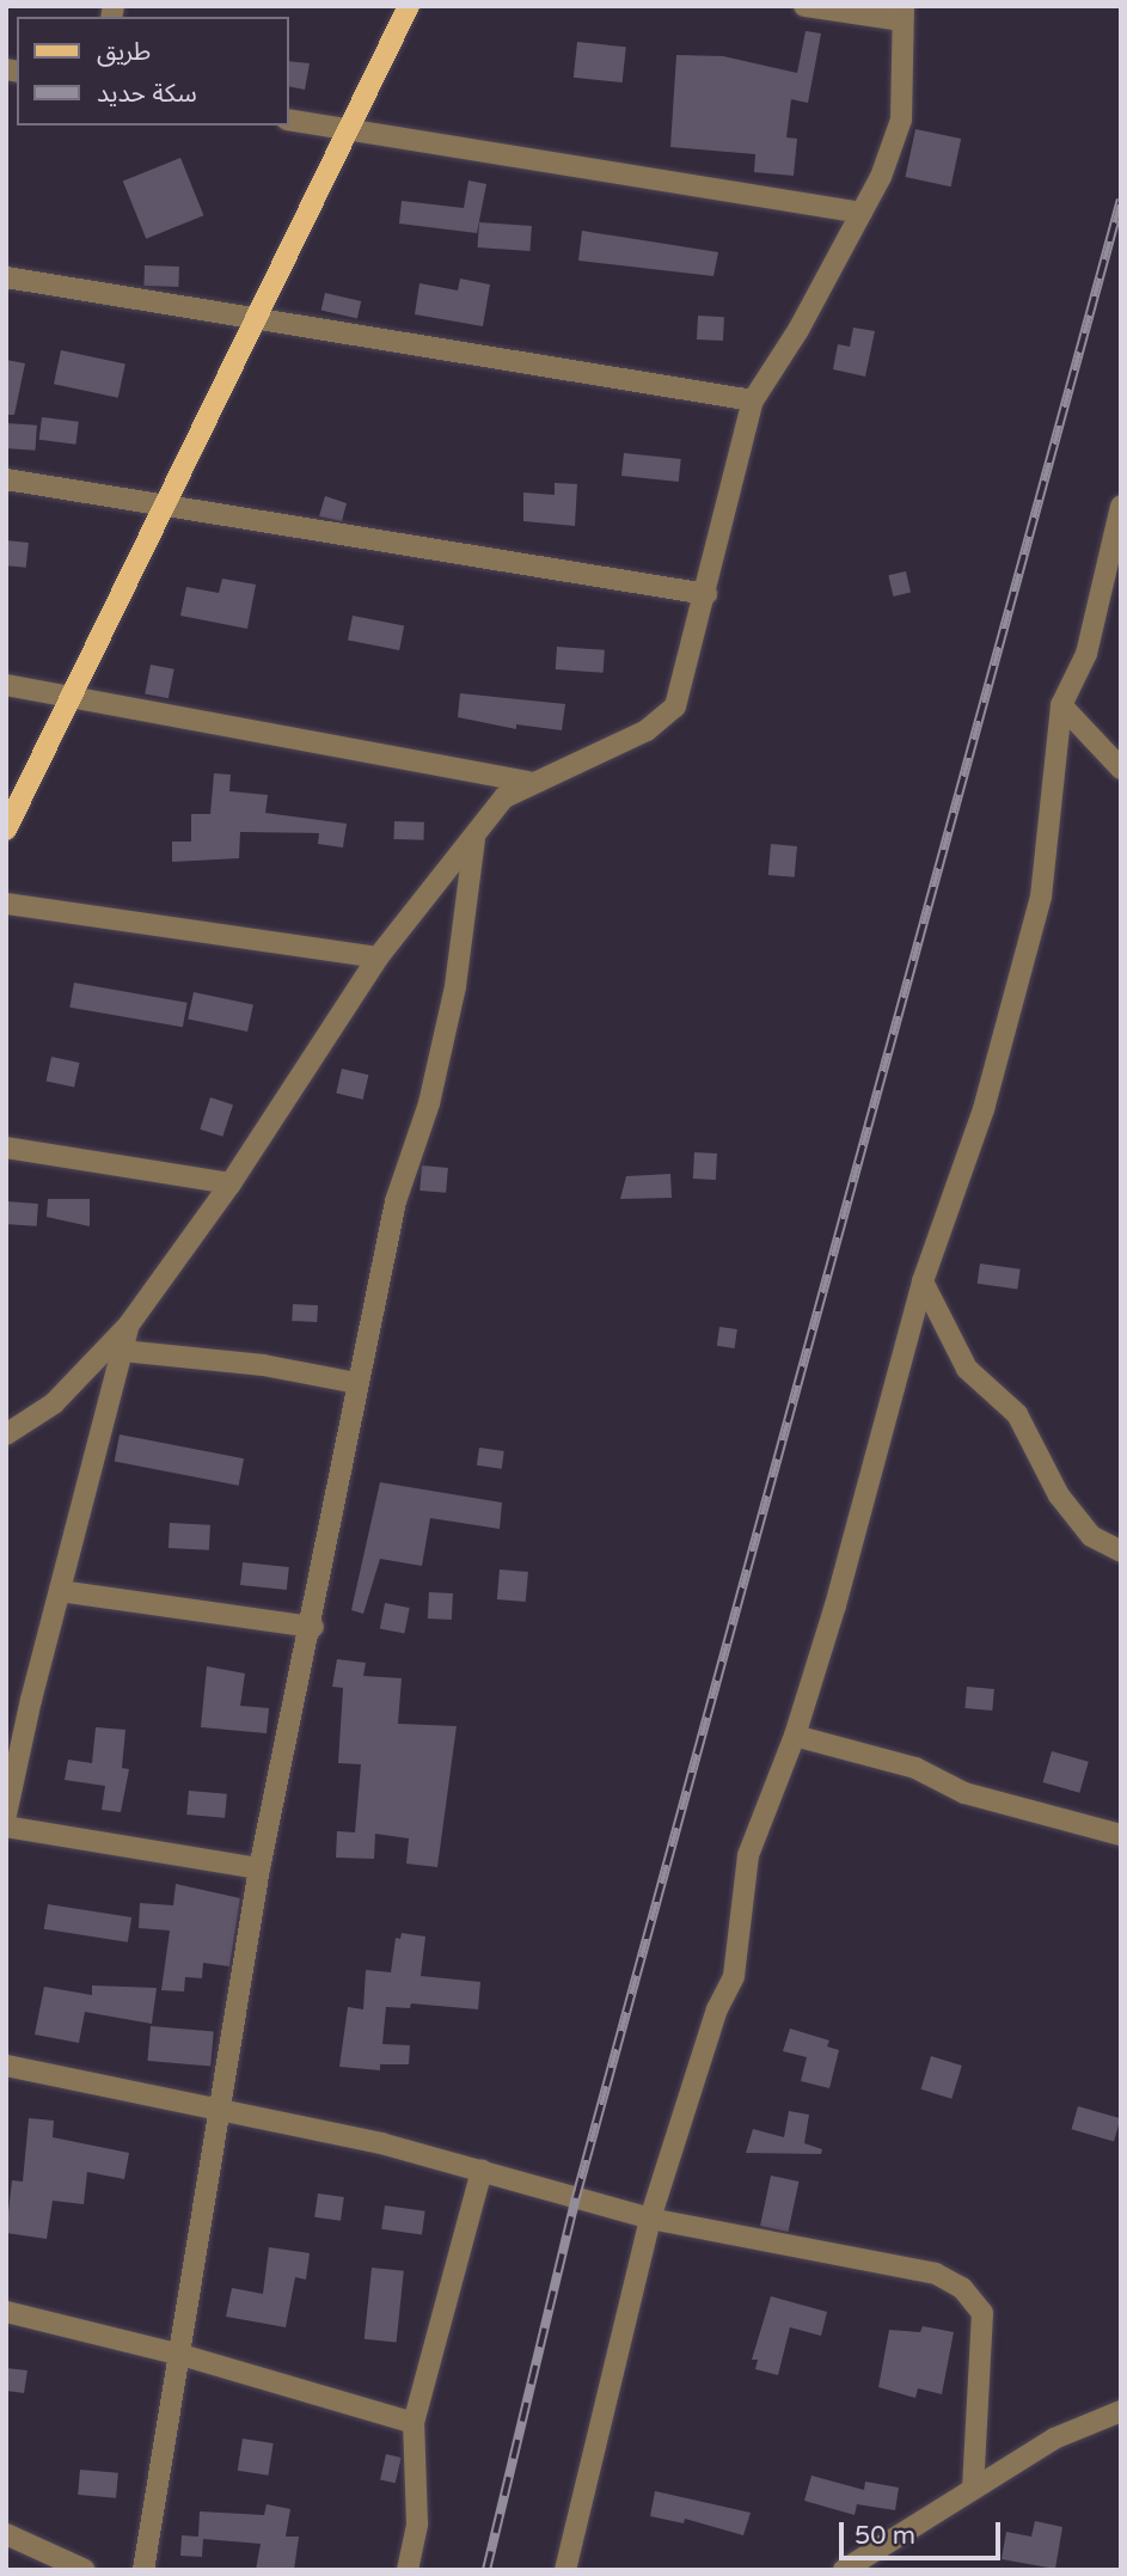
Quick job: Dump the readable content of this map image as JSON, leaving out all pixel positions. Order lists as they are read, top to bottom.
{
  "legend": ["طريق", "سكة حديد"],
  "scale_bar": "50 m"
}
